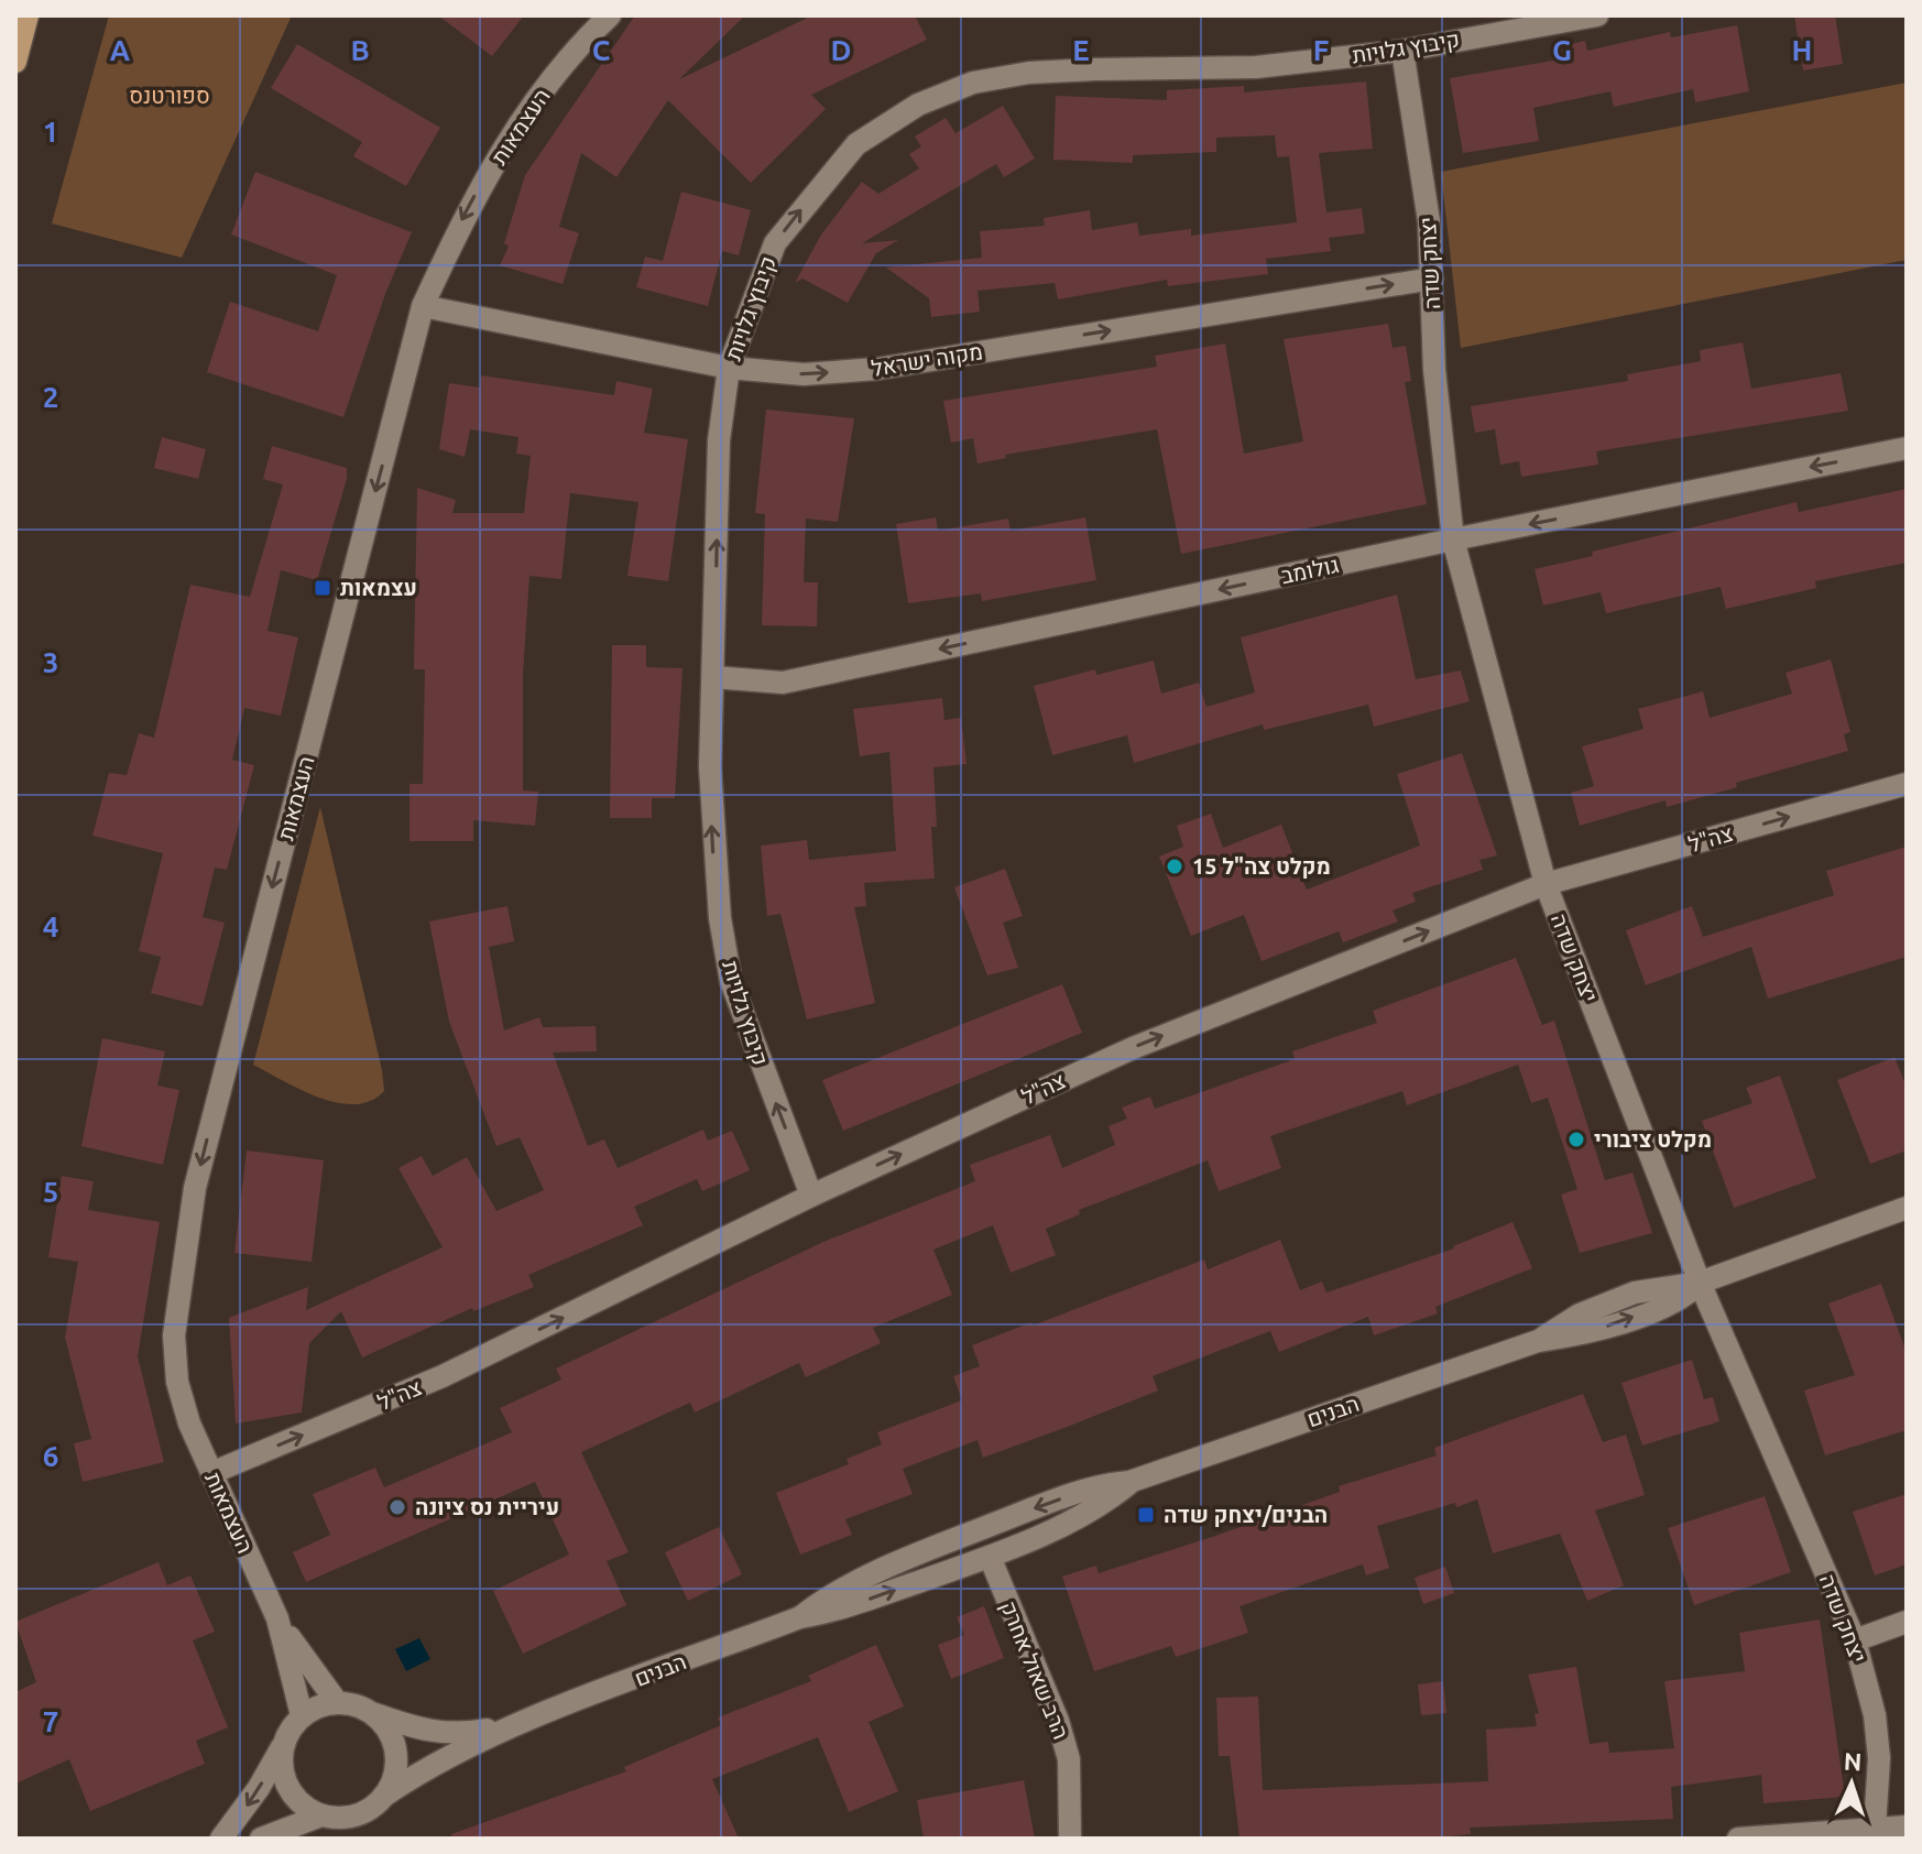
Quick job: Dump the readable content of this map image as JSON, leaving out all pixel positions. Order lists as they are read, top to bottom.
{
  "streets": {
    "street": [
      "קיבוץ גלויות",
      "העצמאות",
      "יצחק שדה",
      "מקוה ישראל",
      "גולומב",
      "צה\"ל",
      "הבנים",
      "הרב שאול אחרק"
    ]
  },
  "crossings": [
    ["קיבוץ גלויות", "יצחק שדה"],
    ["קיבוץ גלויות", "מקוה ישראל"],
    ["קיבוץ גלויות", "גולומב"],
    ["קיבוץ גלויות", "צה\"ל"],
    ["העצמאות", "מקוה ישראל"],
    ["העצמאות", "צה\"ל"],
    ["העצמאות", "הבנים"],
    ["יצחק שדה", "מקוה ישראל"],
    ["יצחק שדה", "גולומב"],
    ["יצחק שדה", "צה\"ל"],
    ["יצחק שדה", "הבנים"],
    ["הבנים", "הרב שאול אחרק"]
  ],
  "one_way": [
    "העצמאות",
    "מקוה ישראל",
    "גולומב",
    "צה\"ל"
  ],
  "parks": ["ספורטנס"],
  "places": {
    "transit": ["עצמאות", "הבנים/יצחק שדה"],
    "other": ["מקלט צה\"ל 15", "מקלט ציבורי", "עיריית נס ציונה"]
  },
  "north": "top",
  "grid": {
    "columns": [
      "A",
      "B",
      "C",
      "D",
      "E",
      "F",
      "G",
      "H"
    ],
    "rows": [
      "1",
      "2",
      "3",
      "4",
      "5",
      "6",
      "7"
    ]
  }
}
